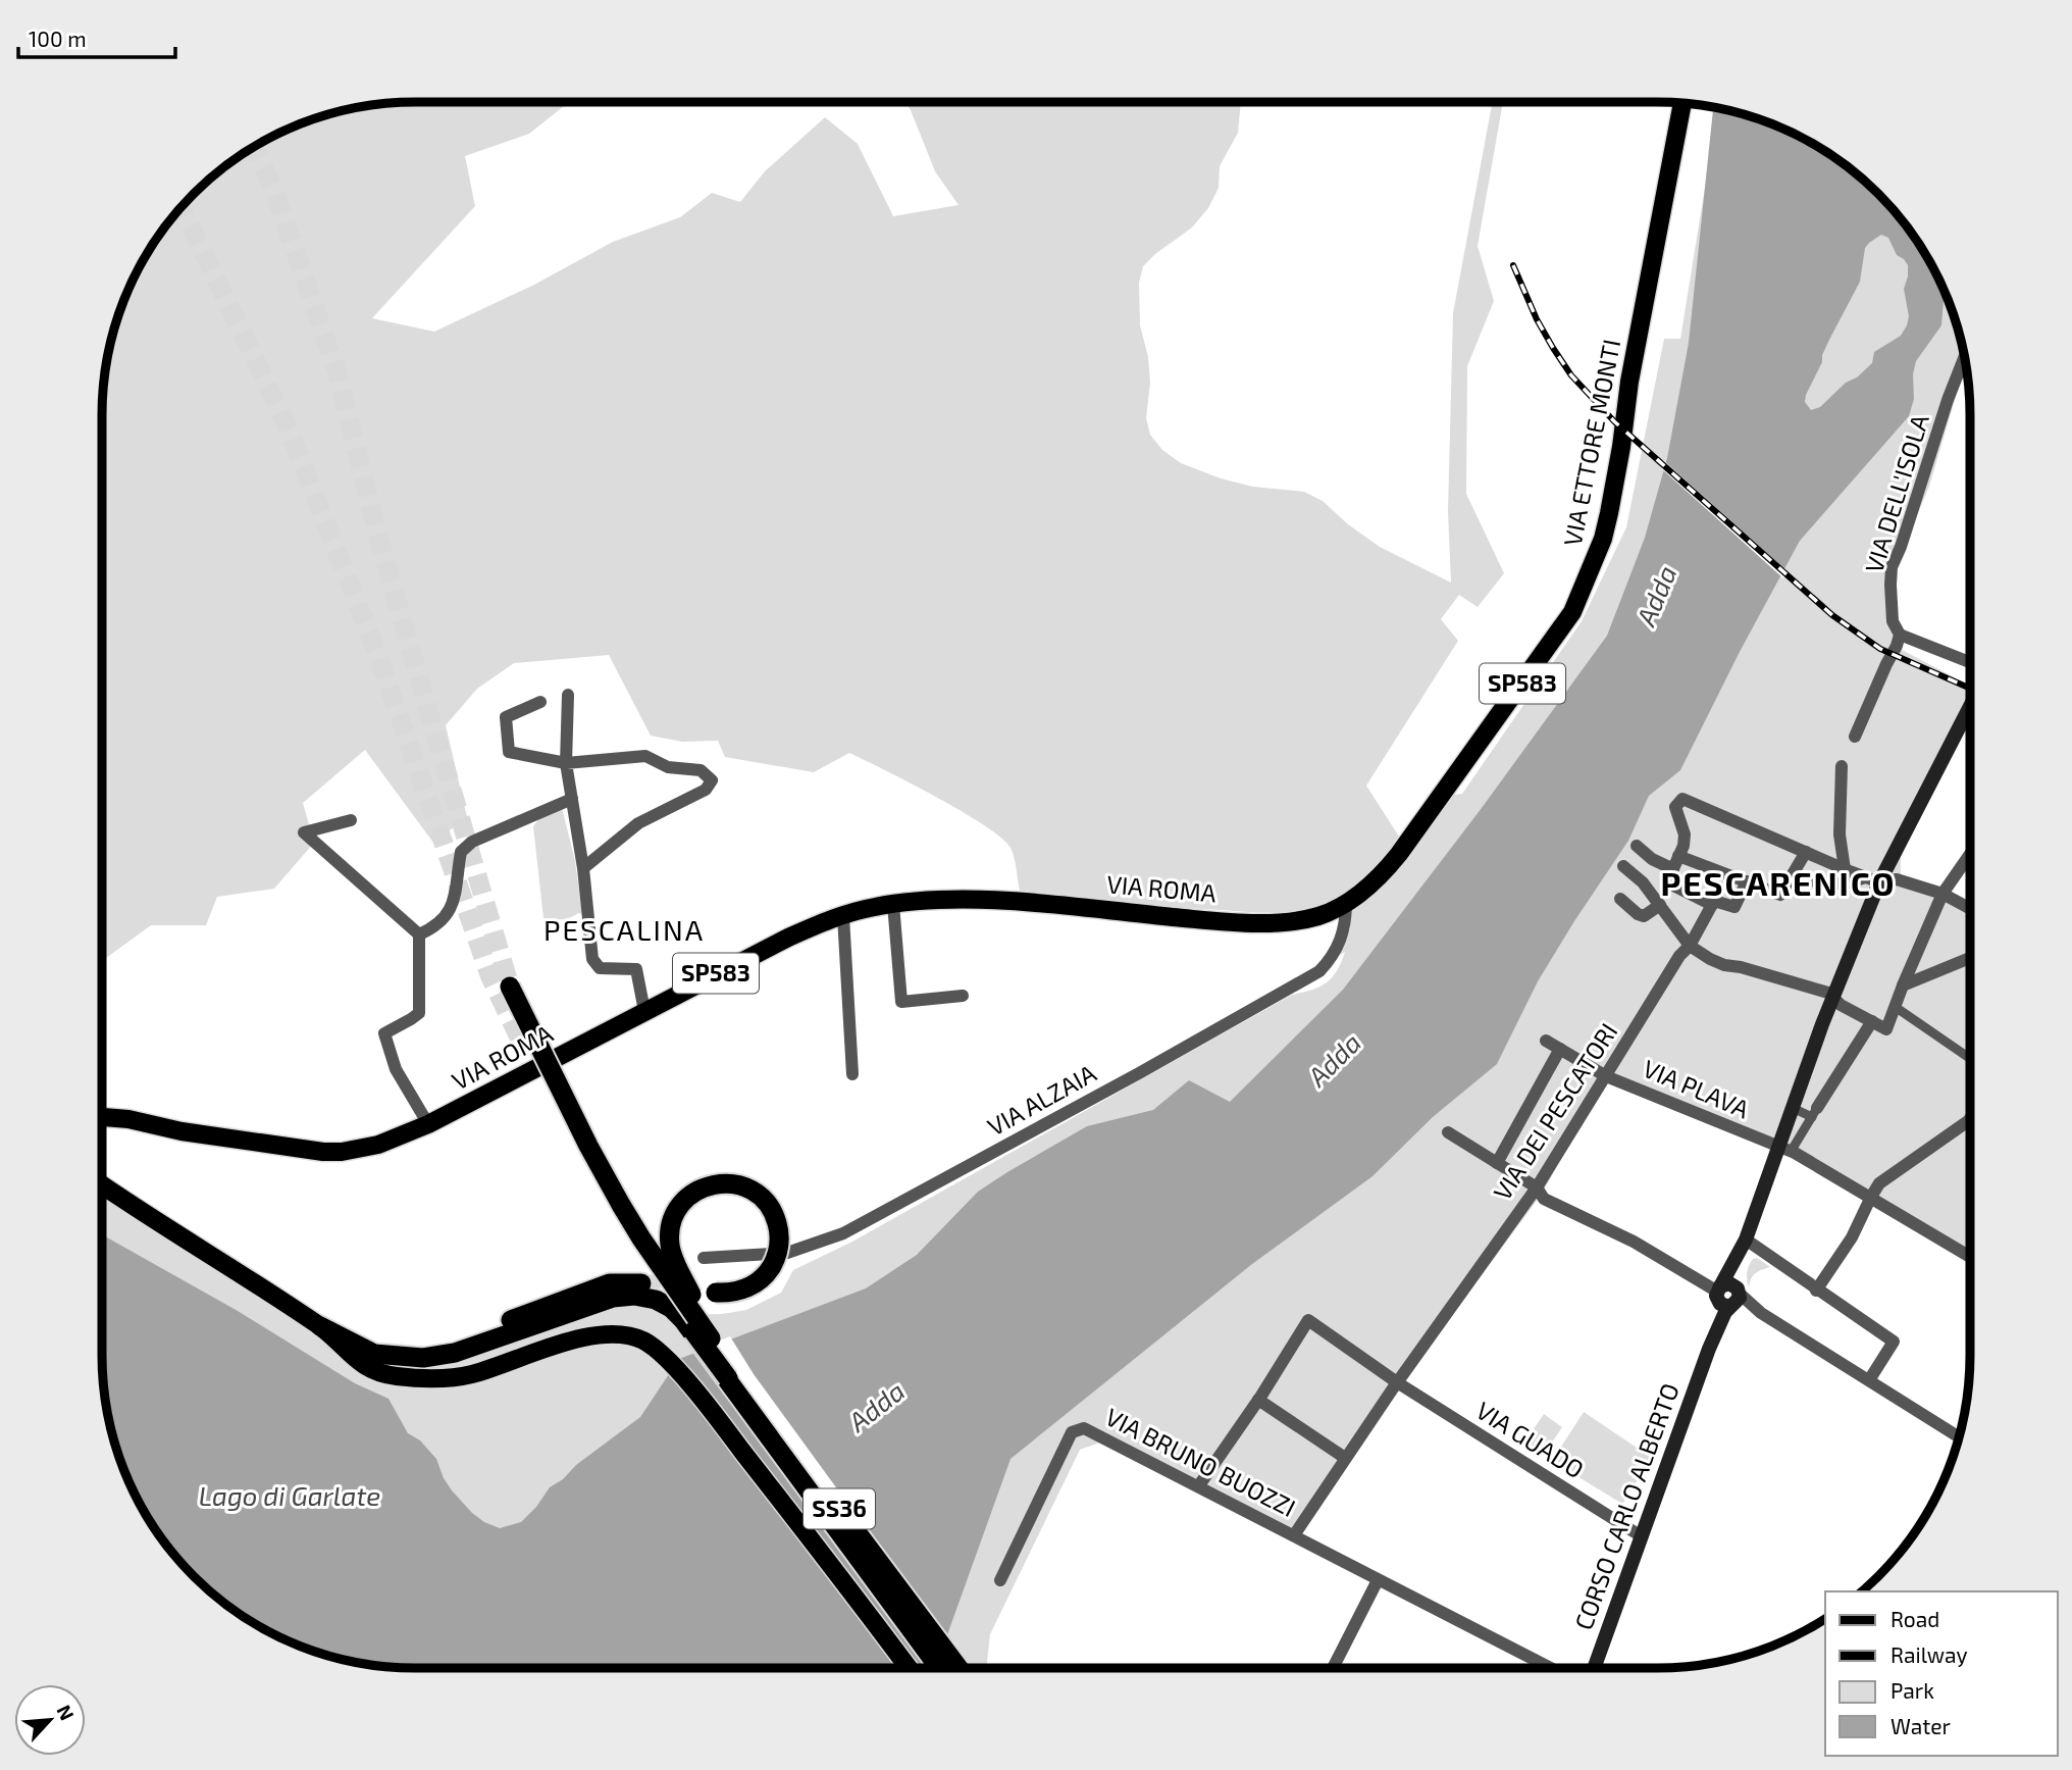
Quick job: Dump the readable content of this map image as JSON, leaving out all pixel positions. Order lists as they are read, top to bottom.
{
  "streets": {
    "highway": ["SS36"],
    "main road": [
      "VIA ETTORE MONTI",
      "SP583",
      "VIA ROMA",
      "CORSO CARLO ALBERTO"
    ],
    "street": [
      "VIA DELL'ISOLA",
      "VIA PLAVA",
      "VIA ALZAIA",
      "VIA DEI PESCATORI",
      "VIA GUADO",
      "VIA BRUNO BUOZZI"
    ]
  },
  "crossings": [
    ["VIA ETTORE MONTI", "VIA ROMA"],
    ["VIA ROMA", "VIA ALZAIA"],
    ["VIA PLAVA", "VIA DEI PESCATORI"],
    ["VIA PLAVA", "CORSO CARLO ALBERTO"],
    ["VIA DEI PESCATORI", "VIA GUADO"],
    ["VIA DEI PESCATORI", "VIA BRUNO BUOZZI"],
    ["VIA GUADO", "CORSO CARLO ALBERTO"]
  ],
  "districts": ["PESCARENICO", "PESCALINA"],
  "water": ["Adda", "Lago di Garlate"],
  "legend": [
    "Road",
    "Railway",
    "Park",
    "Water"
  ],
  "scale_bar": "100 m",
  "north": "top right"
}
